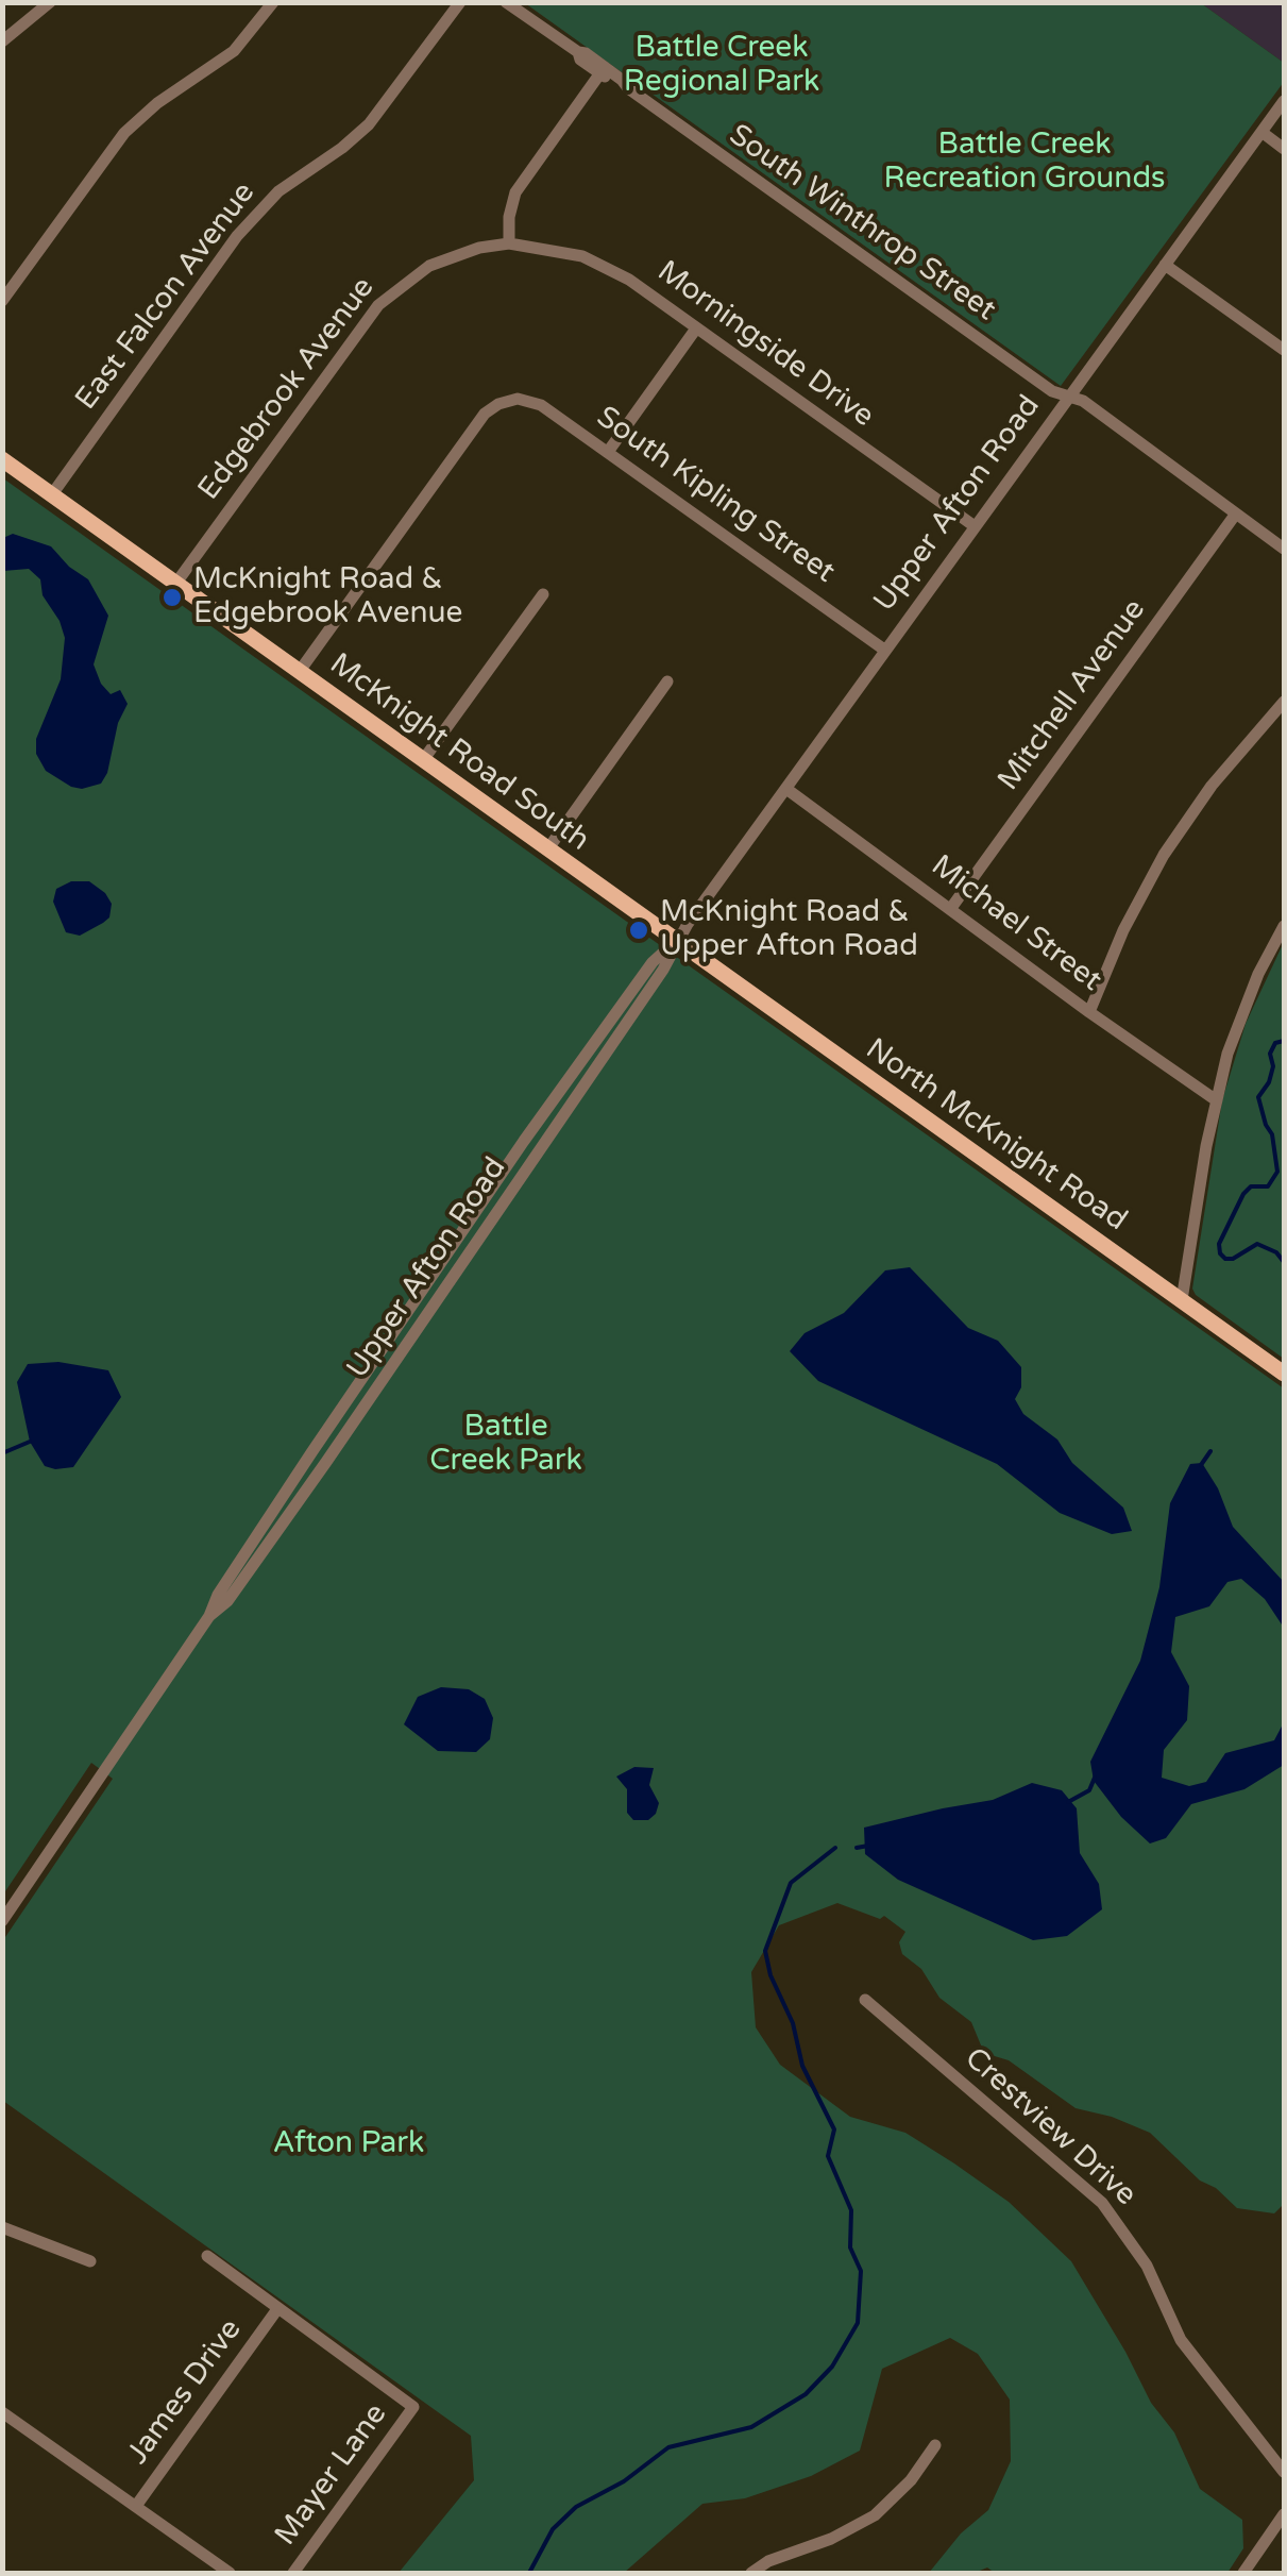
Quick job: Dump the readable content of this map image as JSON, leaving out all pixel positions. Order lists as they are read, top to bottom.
{
  "streets": {
    "main road": ["McKnight Road South", "North McKnight Road"],
    "street": [
      "South Winthrop Street",
      "East Falcon Avenue",
      "Morningside Drive",
      "Edgebrook Avenue",
      "South Kipling Street",
      "Upper Afton Road",
      "Mitchell Avenue",
      "Michael Street",
      "Crestview Drive",
      "James Drive",
      "Mayer Lane"
    ]
  },
  "crossings": [
    ["South Winthrop Street", "Upper Afton Road"],
    ["South Winthrop Street", "Mitchell Avenue"],
    ["East Falcon Avenue", "McKnight Road South"],
    ["Morningside Drive", "Edgebrook Avenue"],
    ["Morningside Drive", "Upper Afton Road"],
    ["Edgebrook Avenue", "McKnight Road South"],
    ["South Kipling Street", "Upper Afton Road"],
    ["South Kipling Street", "McKnight Road South"],
    ["Upper Afton Road", "McKnight Road South"],
    ["Upper Afton Road", "Michael Street"],
    ["Upper Afton Road", "North McKnight Road"],
    ["Mitchell Avenue", "Michael Street"],
    ["McKnight Road South", "North McKnight Road"],
    ["James Drive", "Mayer Lane"]
  ],
  "parks": [
    "Battle Creek Regional Park",
    "Battle Creek Recreation Grounds",
    "Battle Creek Park",
    "Afton Park"
  ],
  "places": ["McKnight Road & Edgebrook Avenue", "McKnight Road & Upper Afton Road"]
}
